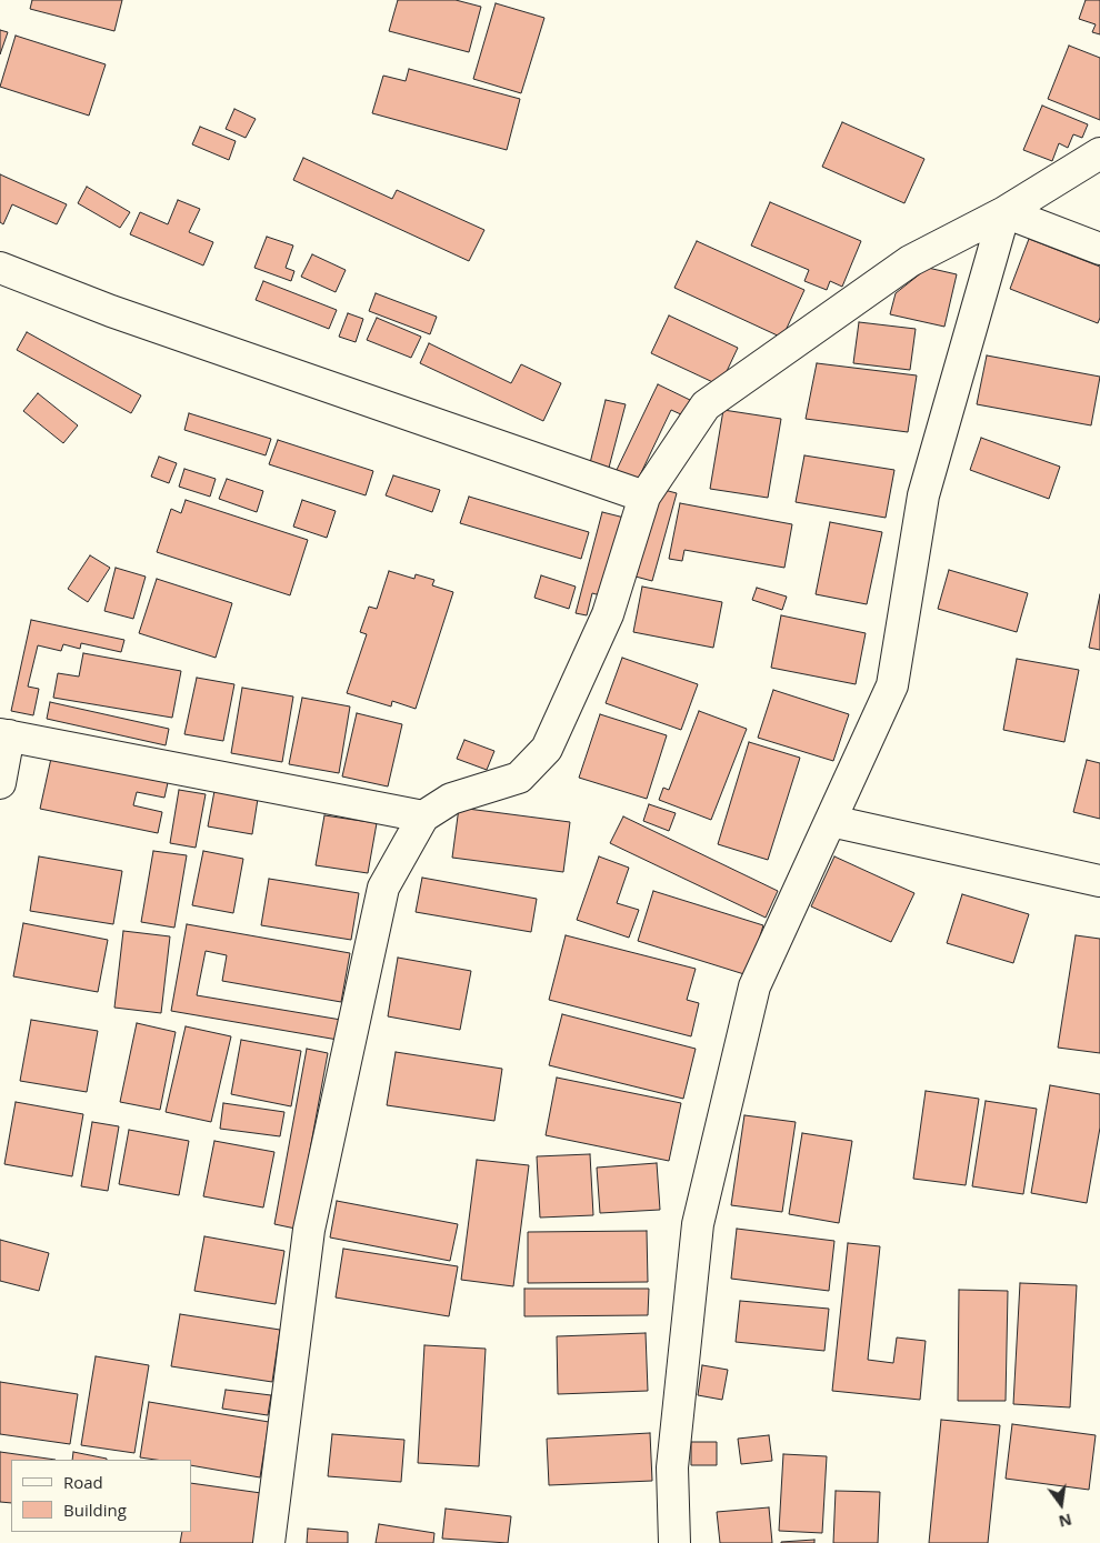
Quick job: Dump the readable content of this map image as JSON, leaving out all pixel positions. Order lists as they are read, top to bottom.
{
  "legend": ["Road", "Building"],
  "north": "bottom"
}
